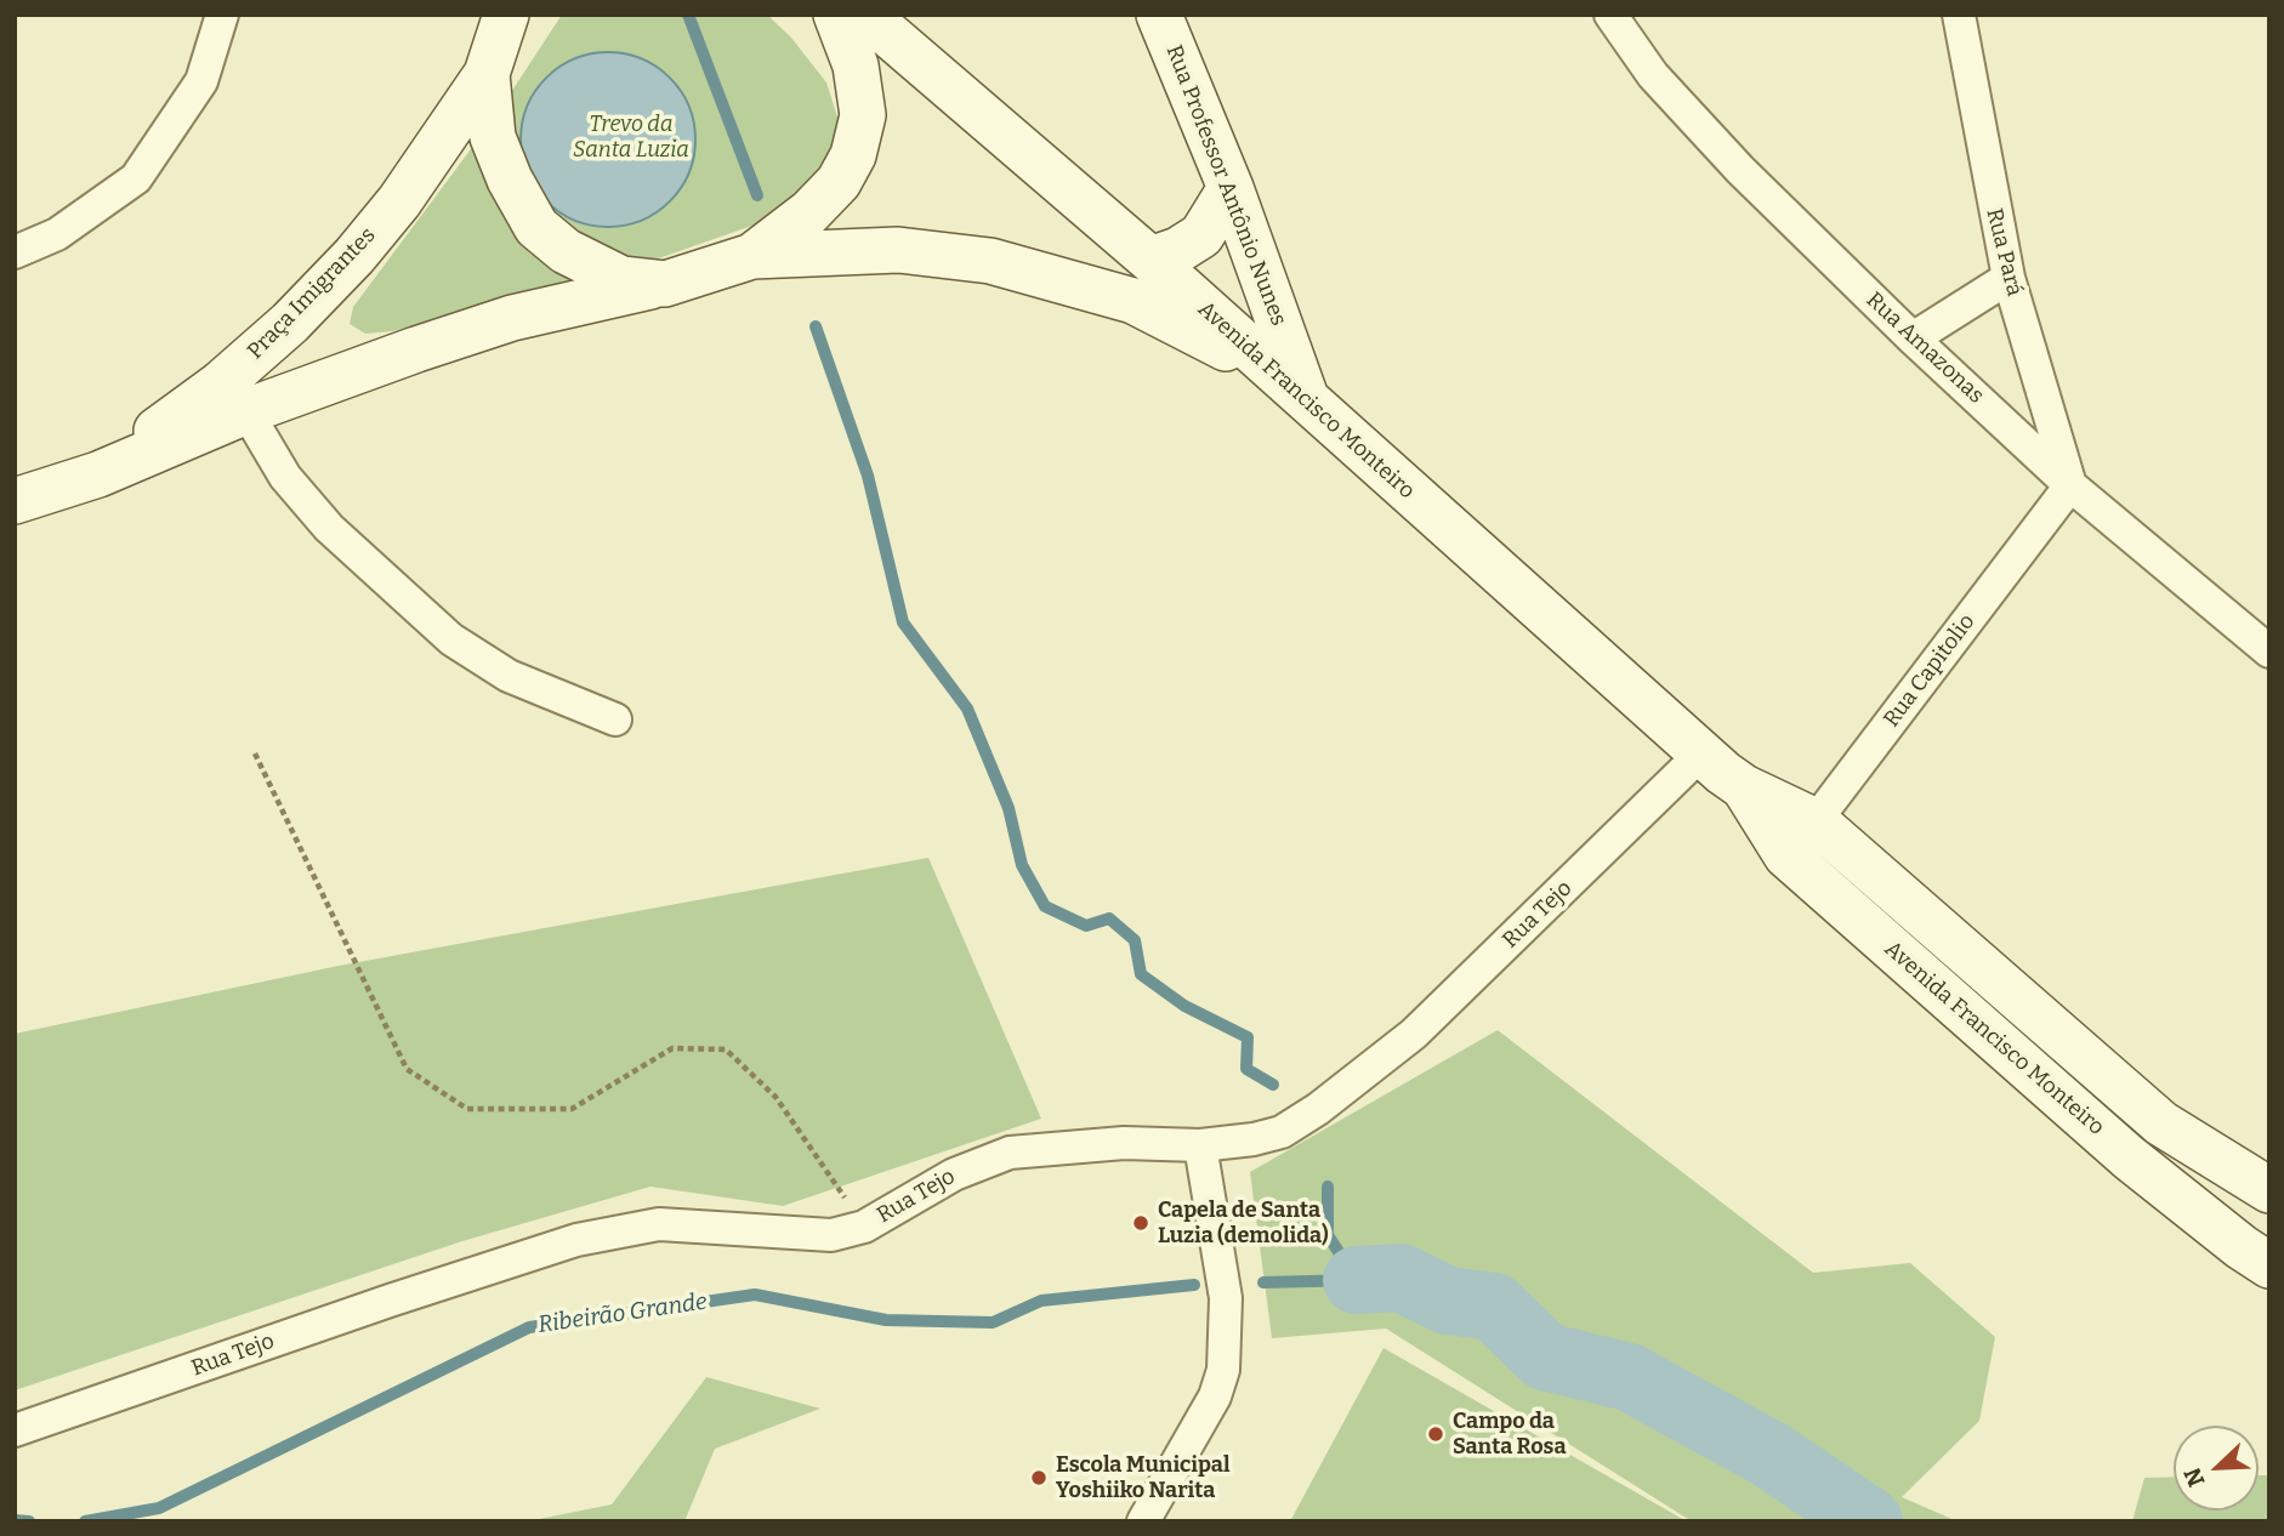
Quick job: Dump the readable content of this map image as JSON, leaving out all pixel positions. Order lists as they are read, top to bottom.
{
  "streets": {
    "main road": ["Rua Professor Antônio Nunes", "Praça Imigrantes", "Avenida Francisco Monteiro"],
    "street": [
      "Rua Pará",
      "Rua Amazonas",
      "Rua Capitolio",
      "Rua Tejo"
    ]
  },
  "crossings": [
    ["Rua Professor Antônio Nunes", "Avenida Francisco Monteiro"],
    ["Rua Pará", "Rua Amazonas"],
    ["Rua Pará", "Rua Capitolio"],
    ["Rua Amazonas", "Rua Capitolio"],
    ["Avenida Francisco Monteiro", "Rua Capitolio"],
    ["Avenida Francisco Monteiro", "Rua Tejo"]
  ],
  "water": ["Ribeirão Grande"],
  "parks": ["Trevo da Santa Luzia"],
  "places": ["Capela de Santa Luzia (demolida)", "Campo da Santa Rosa", "Escola Municipal Yoshiiko Narita"],
  "north": "bottom left"
}
